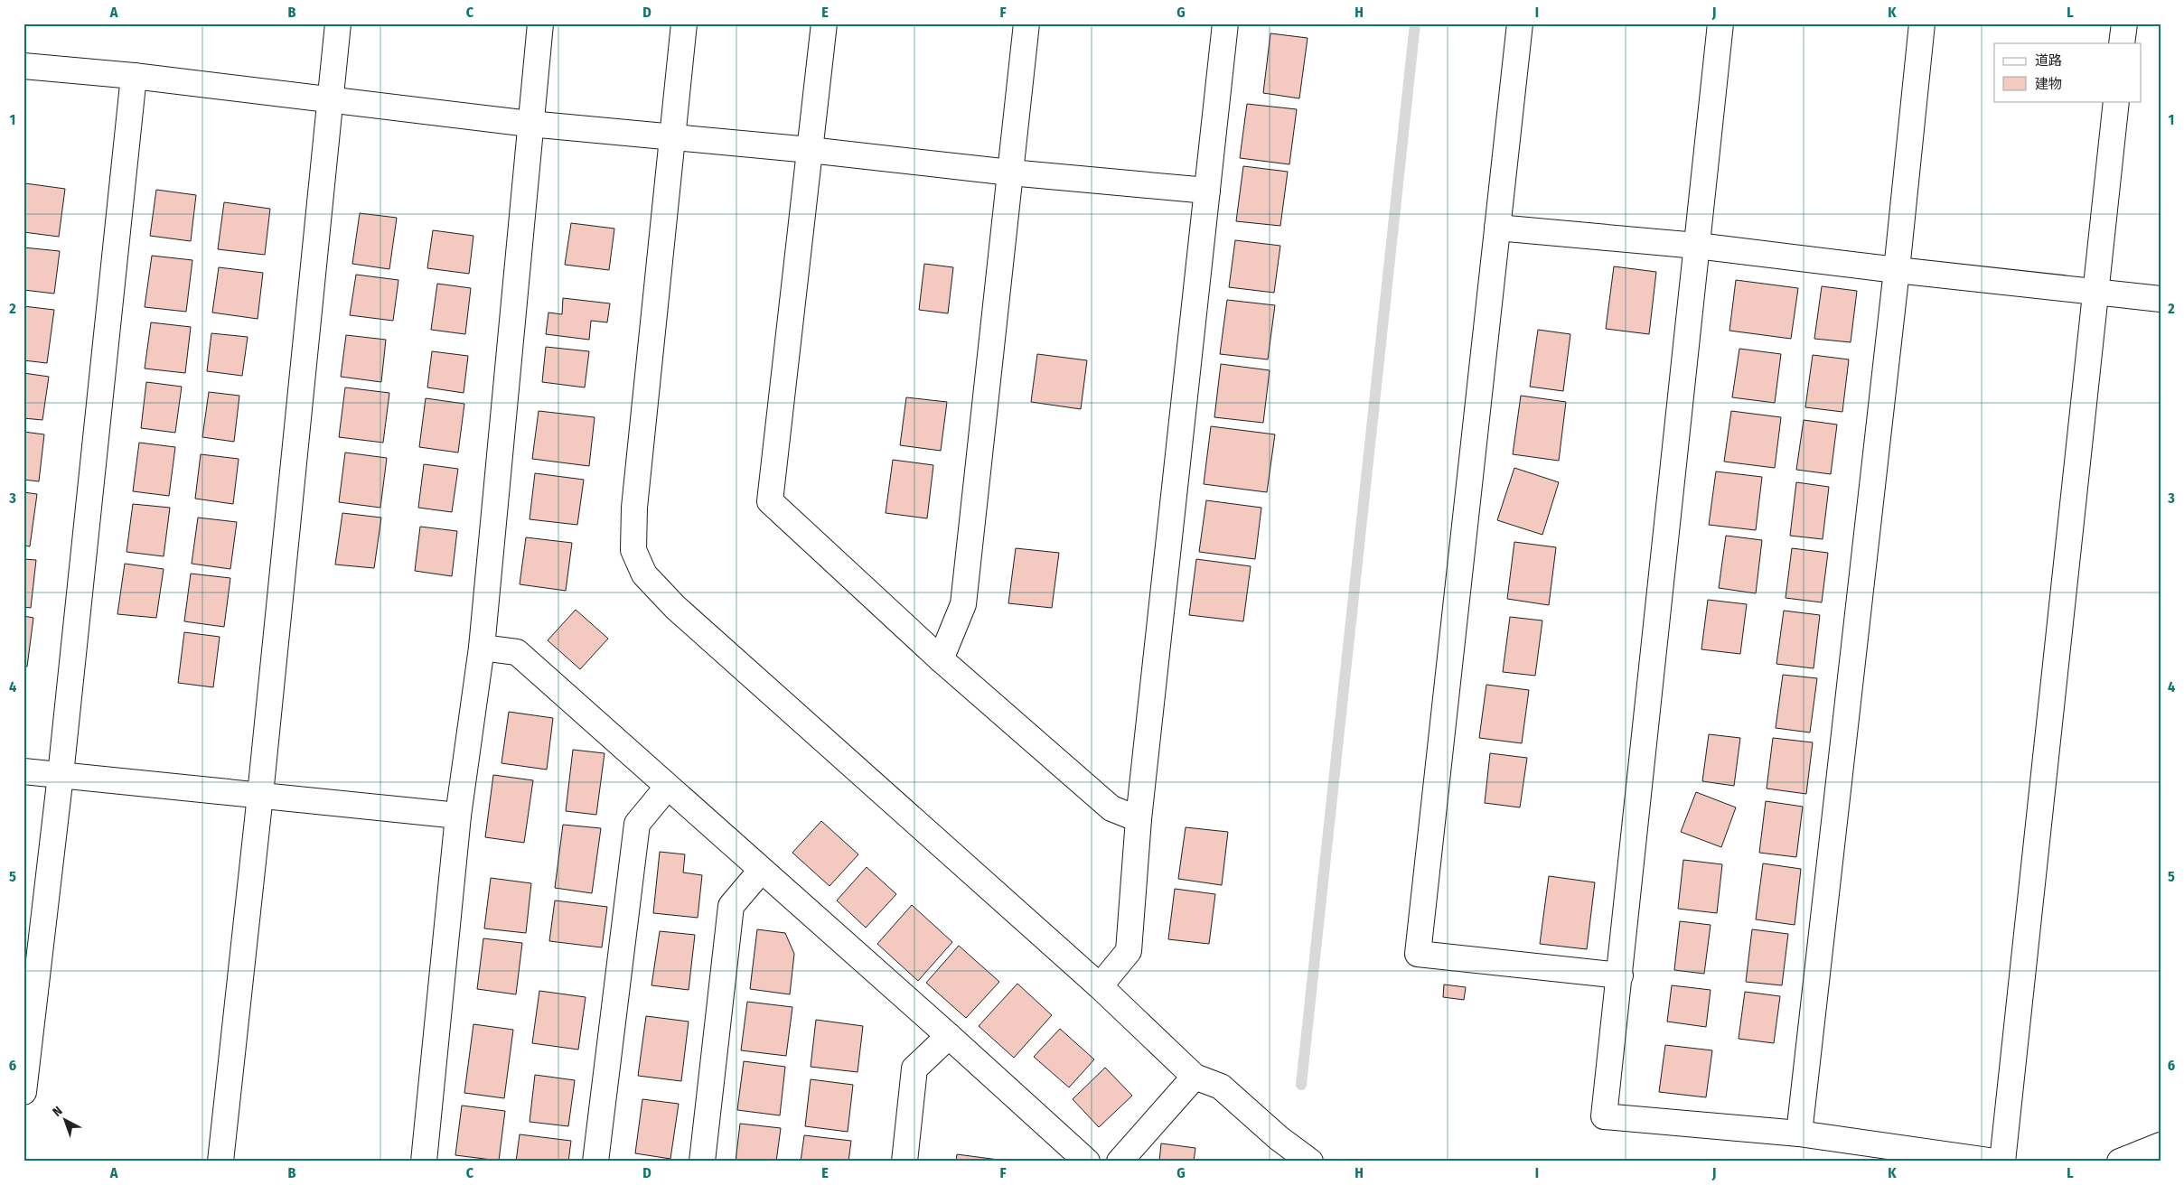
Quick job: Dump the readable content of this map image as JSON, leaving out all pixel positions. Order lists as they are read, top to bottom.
{
  "legend": ["道路", "建物"],
  "north": "top left",
  "grid": {
    "columns": [
      "A",
      "B",
      "C",
      "D",
      "E",
      "F",
      "G",
      "H",
      "I",
      "J",
      "K",
      "L"
    ],
    "rows": [
      "1",
      "2",
      "3",
      "4",
      "5",
      "6"
    ]
  }
}
